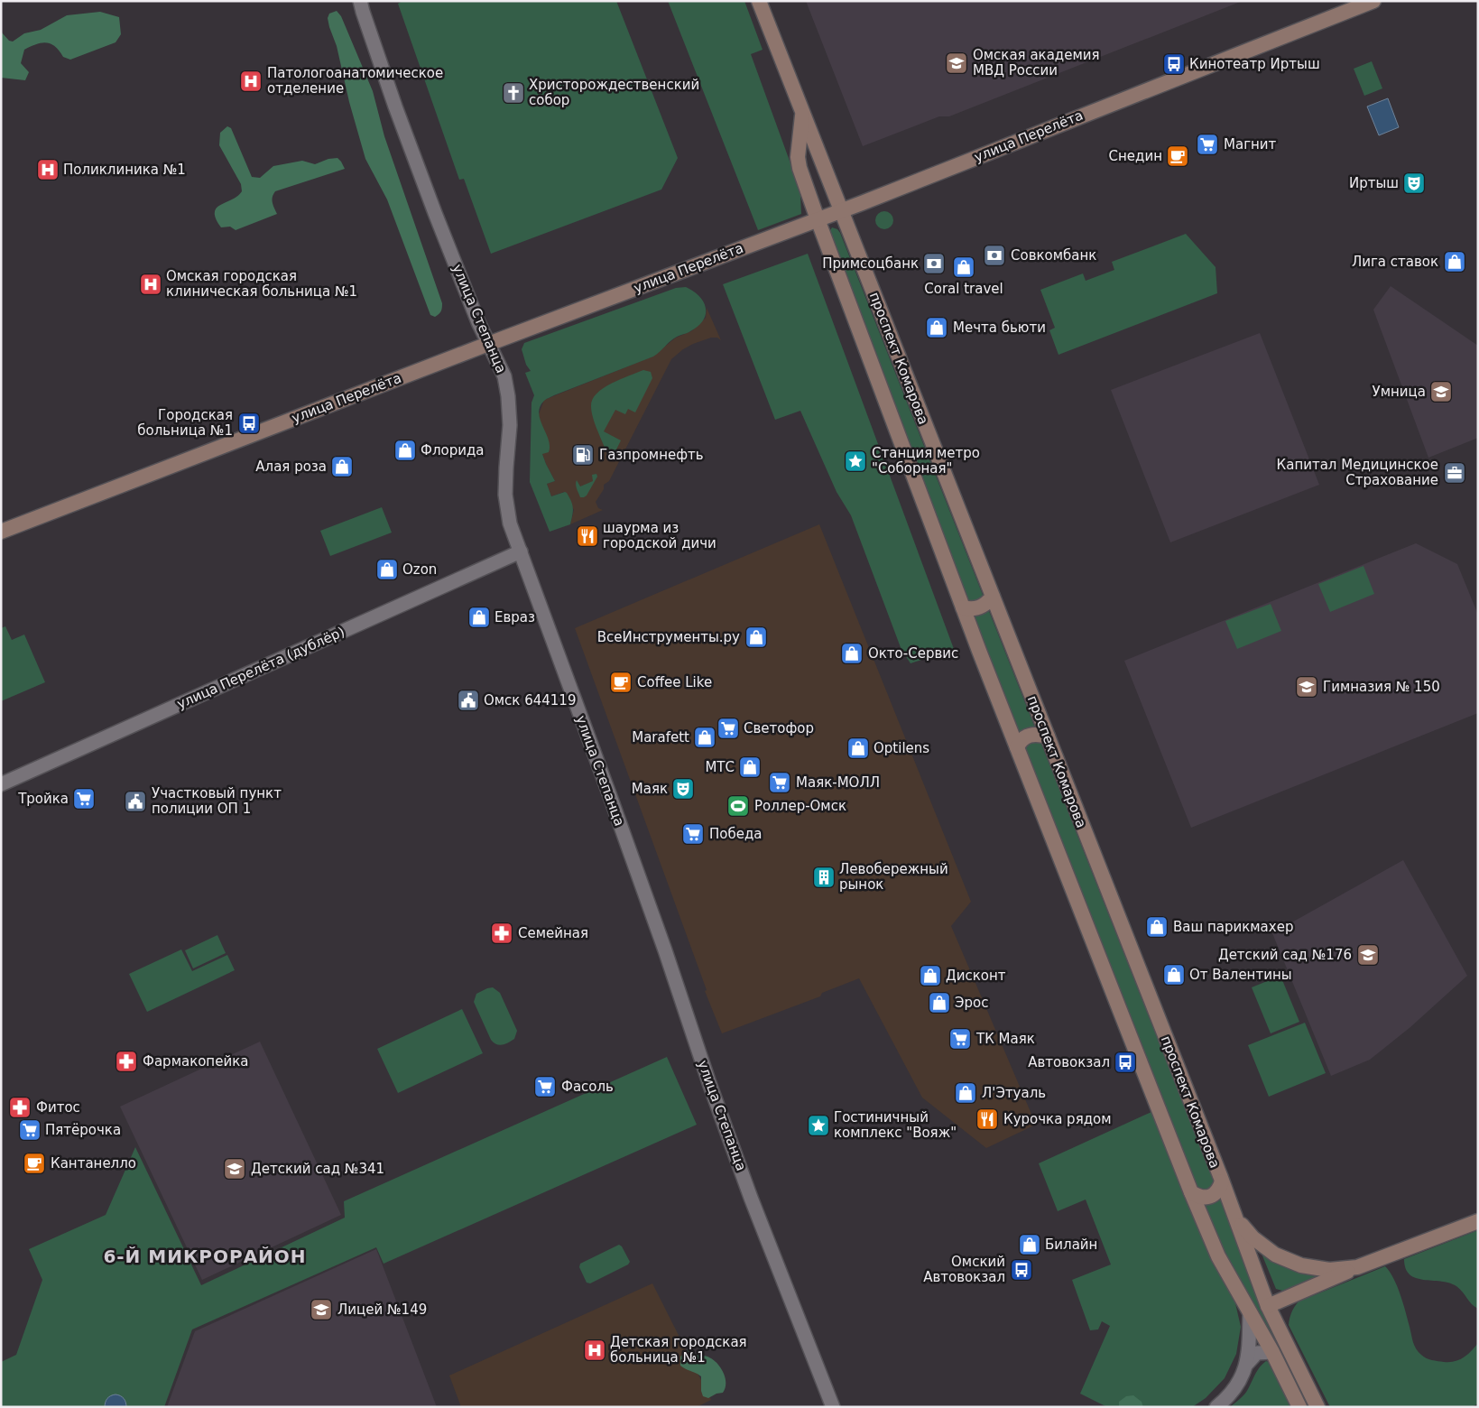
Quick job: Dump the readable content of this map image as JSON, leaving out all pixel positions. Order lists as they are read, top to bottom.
{
  "streets": {
    "main road": ["улица Перелёта", "проспект Комарова"],
    "street": ["улица Степанца", "улица Перелёта (дублёр)"]
  },
  "crossings": [
    ["улица Перелёта", "улица Степанца"],
    ["улица Перелёта", "проспект Комарова"],
    ["улица Степанца", "улица Перелёта (дублёр)"]
  ],
  "districts": ["6-Й МИКРОРАЙОН"],
  "places": {
    "school or university": [
      "Омская академия МВД России",
      "Умница",
      "Гимназия № 150",
      "Детский сад №176",
      "Детский сад №341",
      "Лицей №149"
    ],
    "bus stop": [
      "Кинотеатр Иртыш",
      "Городская больница №1",
      "Автовокзал",
      "Омский Автовокзал"
    ],
    "hospital": [
      "Патологоанатомическое отделение",
      "Поликлиника №1",
      "Омская городская клиническая больница №1",
      "Детская городская больница №1"
    ],
    "church": ["Христорождественский собор"],
    "supermarket": [
      "Магнит",
      "Светофор",
      "Маяк-МОЛЛ",
      "Тройка",
      "Победа",
      "ТК Маяк",
      "Фасоль",
      "Пятёрочка"
    ],
    "cafe": ["Снедин", "Coffee Like", "Кантанелло"],
    "theatre": ["Иртыш", "Маяк"],
    "bank": ["Совкомбанк", "Примсоцбанк"],
    "shop": [
      "Лига ставок",
      "Coral travel",
      "Мечта бьюти",
      "Флорида",
      "Алая роза",
      "Ozon",
      "Евраз",
      "ВсеИнструменты.ру",
      "Окто-Сервис",
      "Marafett",
      "Optilens",
      "МТС",
      "Ваш парикмахер",
      "От Валентины",
      "Дисконт",
      "Эрос",
      "Л'Этуаль",
      "Билайн"
    ],
    "fuel station": ["Газпромнефть"],
    "place": ["Станция метро \"Соборная\"", "Гостиничный комплекс \"Вояж\""],
    "office": ["Капитал Медицинское Страхование"],
    "restaurant": ["шаурма из городской дичи", "Курочка рядом"],
    "public building": ["Омск 644119", "Участковый пункт полиции ОП 1"],
    "sports": ["Роллер-Омск"],
    "building": ["Левобережный рынок"],
    "pharmacy": ["Семейная", "Фармакопейка", "Фитос"]
  }
}
